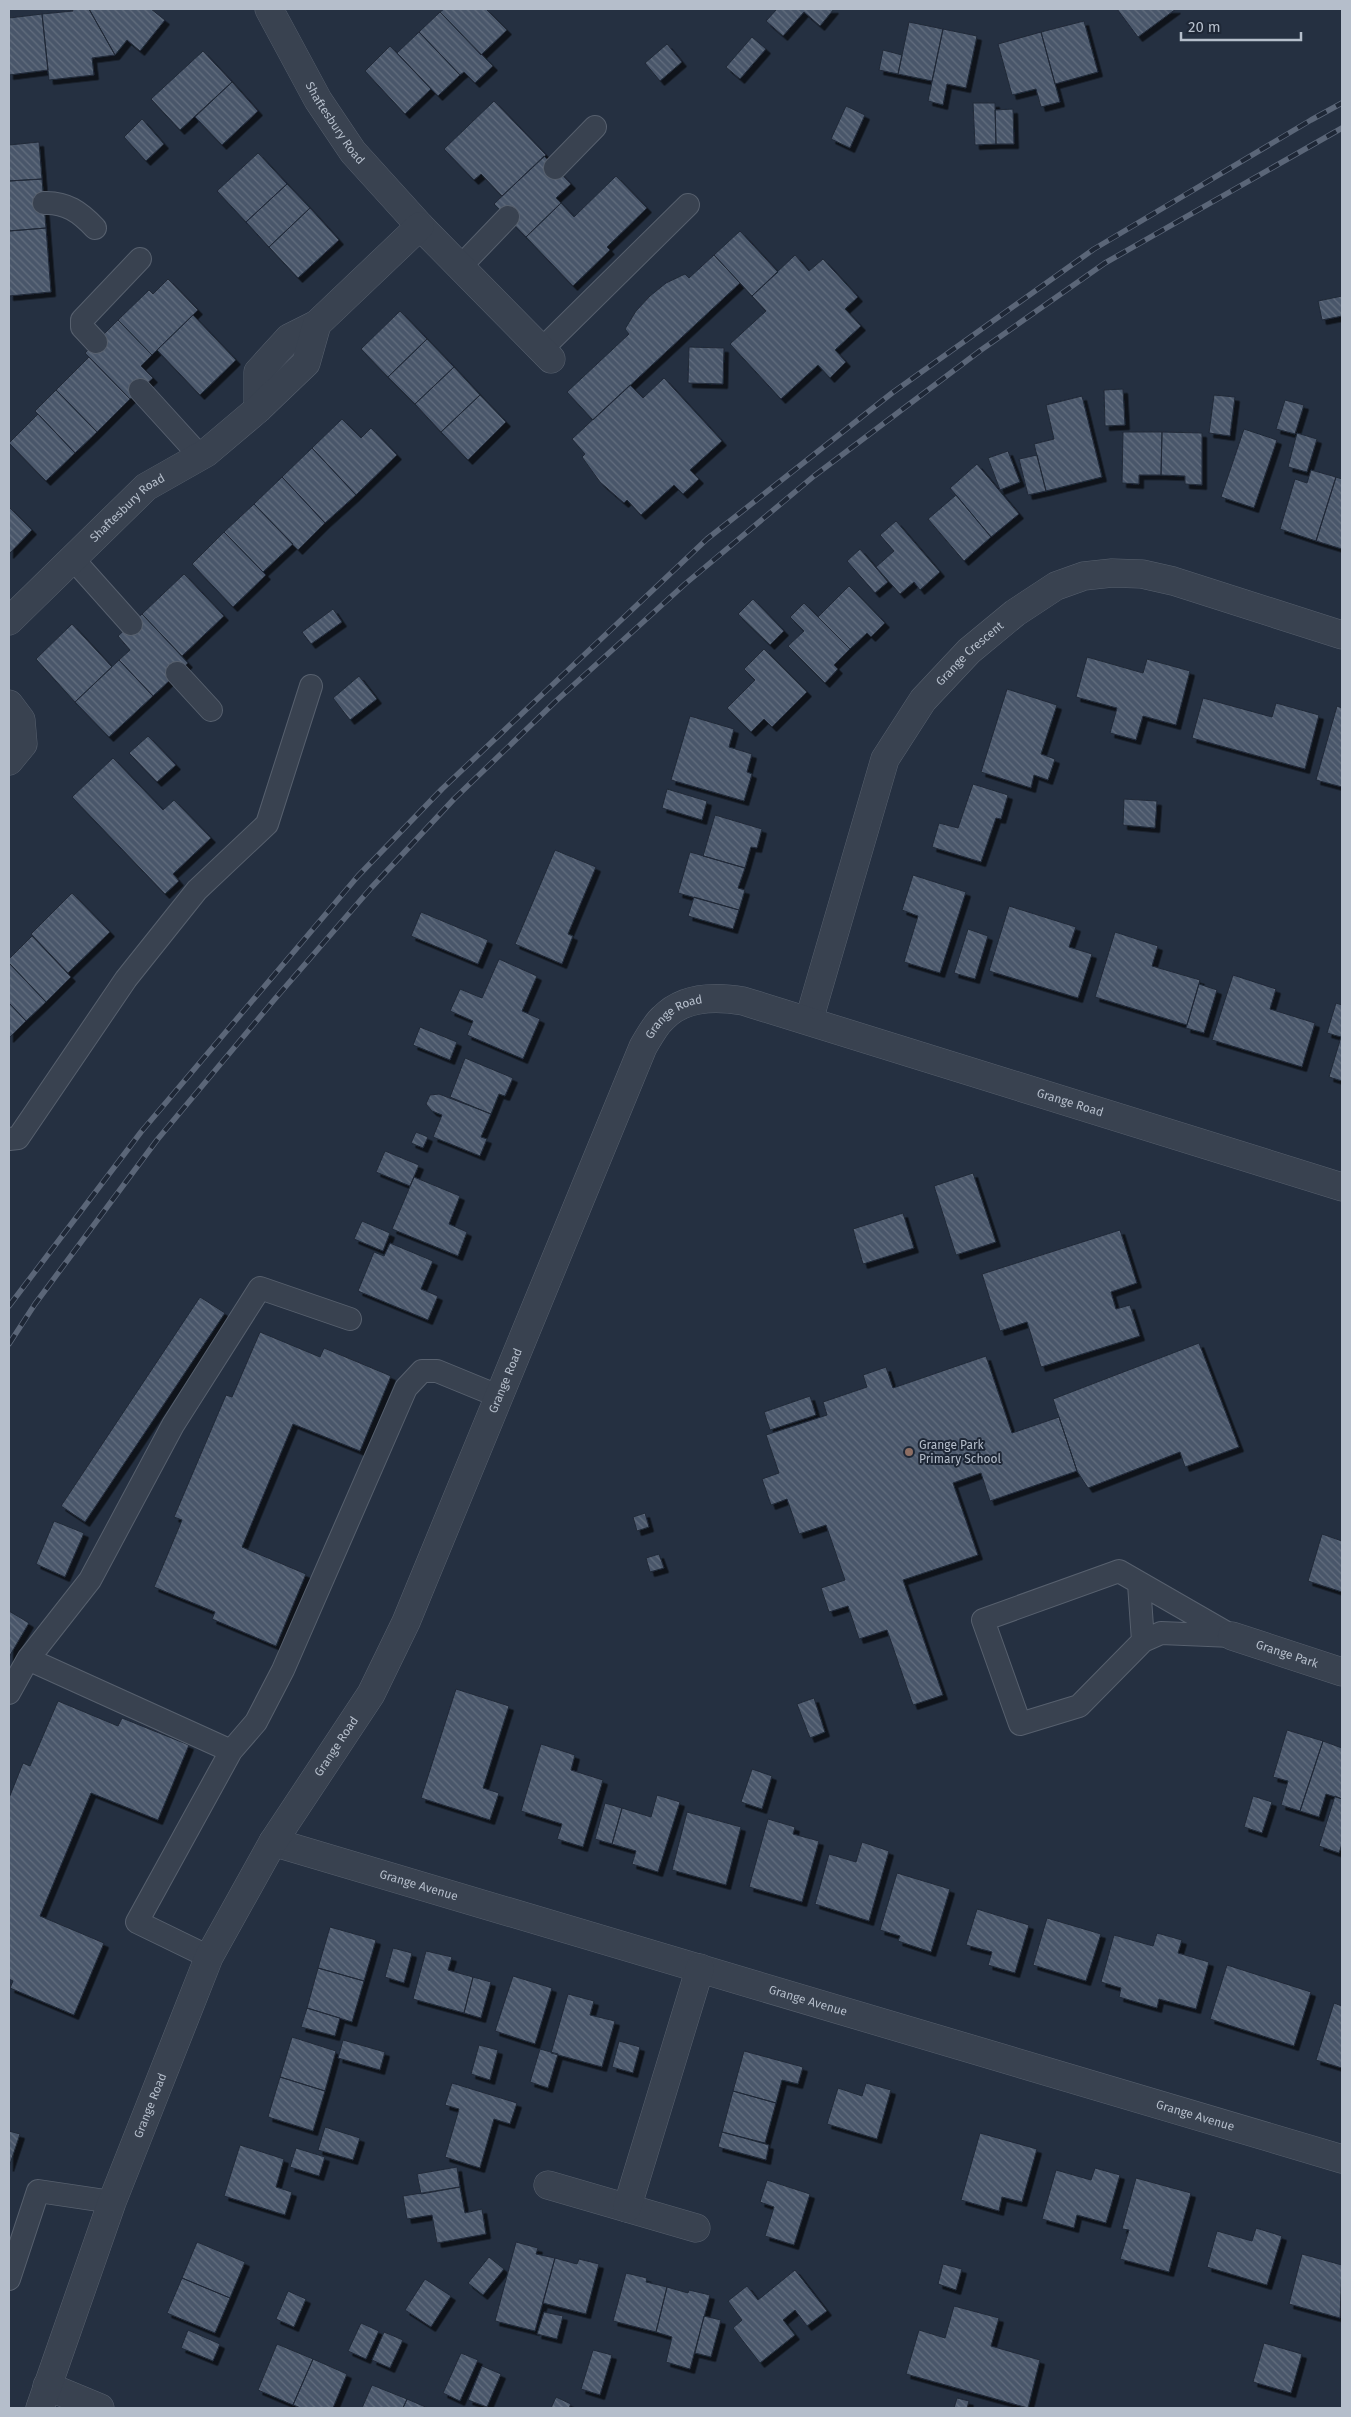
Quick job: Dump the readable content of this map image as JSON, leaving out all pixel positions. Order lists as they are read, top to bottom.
{
  "streets": {
    "street": [
      "Shaftesbury Road",
      "Grange Crescent",
      "Grange Road",
      "Grange Park",
      "Grange Avenue"
    ]
  },
  "crossings": [
    ["Grange Crescent", "Grange Road"],
    ["Grange Road", "Grange Avenue"]
  ],
  "places": ["Grange Park Primary School"],
  "scale_bar": "20 m"
}
